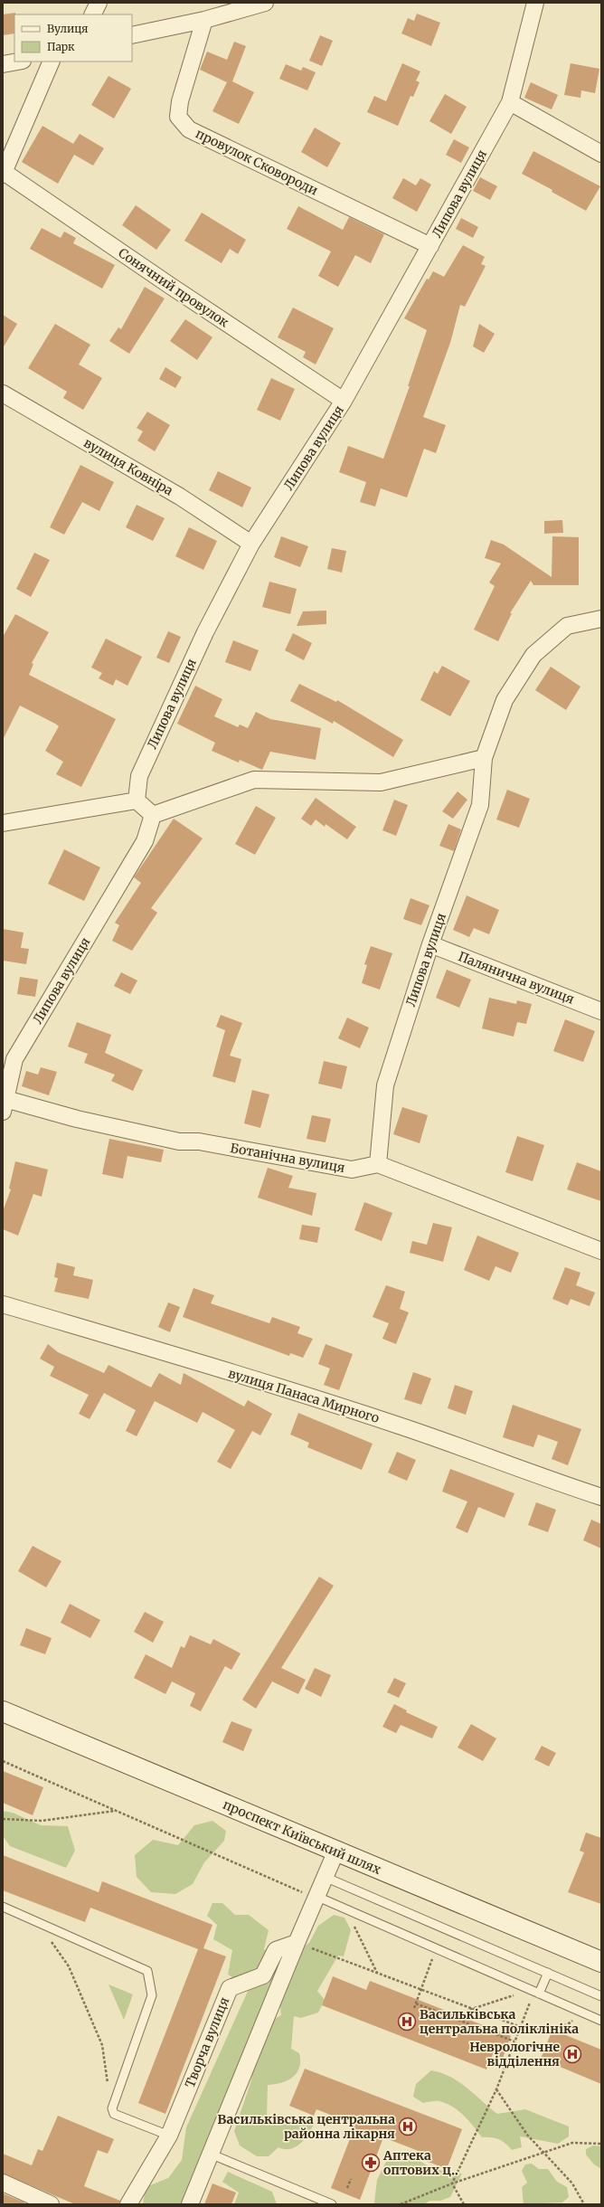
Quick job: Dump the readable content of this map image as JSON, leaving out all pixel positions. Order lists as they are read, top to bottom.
{
  "streets": {
    "main road": ["проспект Київський шлях"],
    "street": [
      "провулок Сковороди",
      "Липова вулиця",
      "Сонячний провулок",
      "вулиця Ковніра",
      "Палянична вулиця",
      "Ботанічна вулиця",
      "вулиця Панаса Мирного",
      "Творча вулиця"
    ]
  },
  "crossings": [
    ["провулок Сковороди", "Липова вулиця"],
    ["Липова вулиця", "Сонячний провулок"],
    ["Липова вулиця", "вулиця Ковніра"],
    ["Липова вулиця", "Палянична вулиця"],
    ["Липова вулиця", "Ботанічна вулиця"]
  ],
  "places": {
    "hospital": ["Васильківська центральна поліклініка", "Неврологічне відділення", "Васильківська центральна районна лікарня"],
    "pharmacy": ["Аптека оптових ц‥"]
  },
  "legend": ["Вулиця", "Парк"]
}
